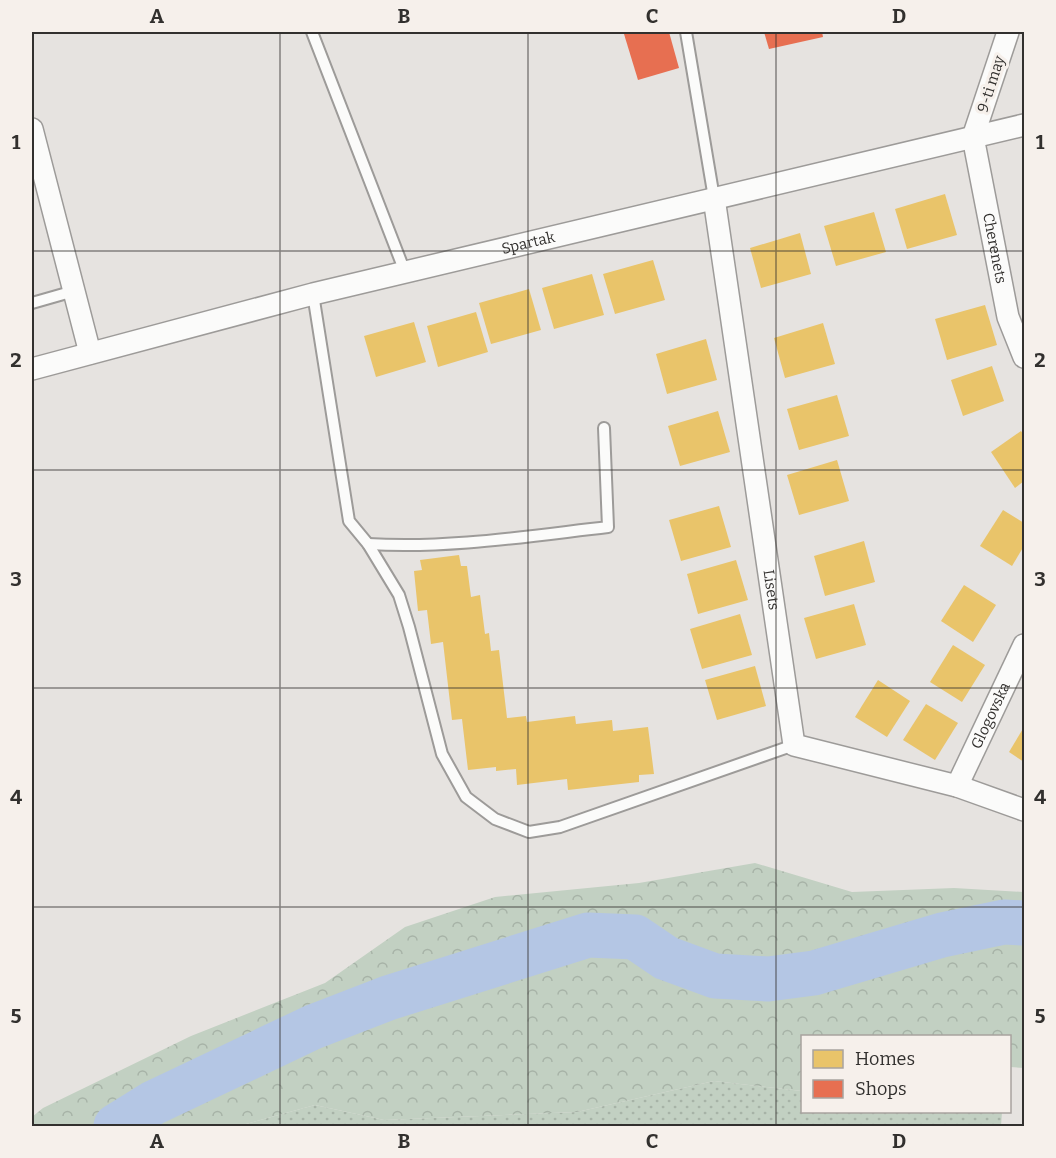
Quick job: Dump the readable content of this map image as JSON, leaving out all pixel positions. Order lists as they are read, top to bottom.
{
  "streets": {
    "street": [
      "9-ti may",
      "Spartak",
      "Cherenets",
      "Lisets",
      "Glogovska"
    ]
  },
  "crossings": [
    ["9-ti may", "Spartak"],
    ["9-ti may", "Cherenets"],
    ["Spartak", "Cherenets"],
    ["Spartak", "Lisets"]
  ],
  "legend": ["Homes", "Shops"],
  "grid": {
    "columns": [
      "A",
      "B",
      "C",
      "D"
    ],
    "rows": [
      "1",
      "2",
      "3",
      "4",
      "5"
    ]
  }
}
